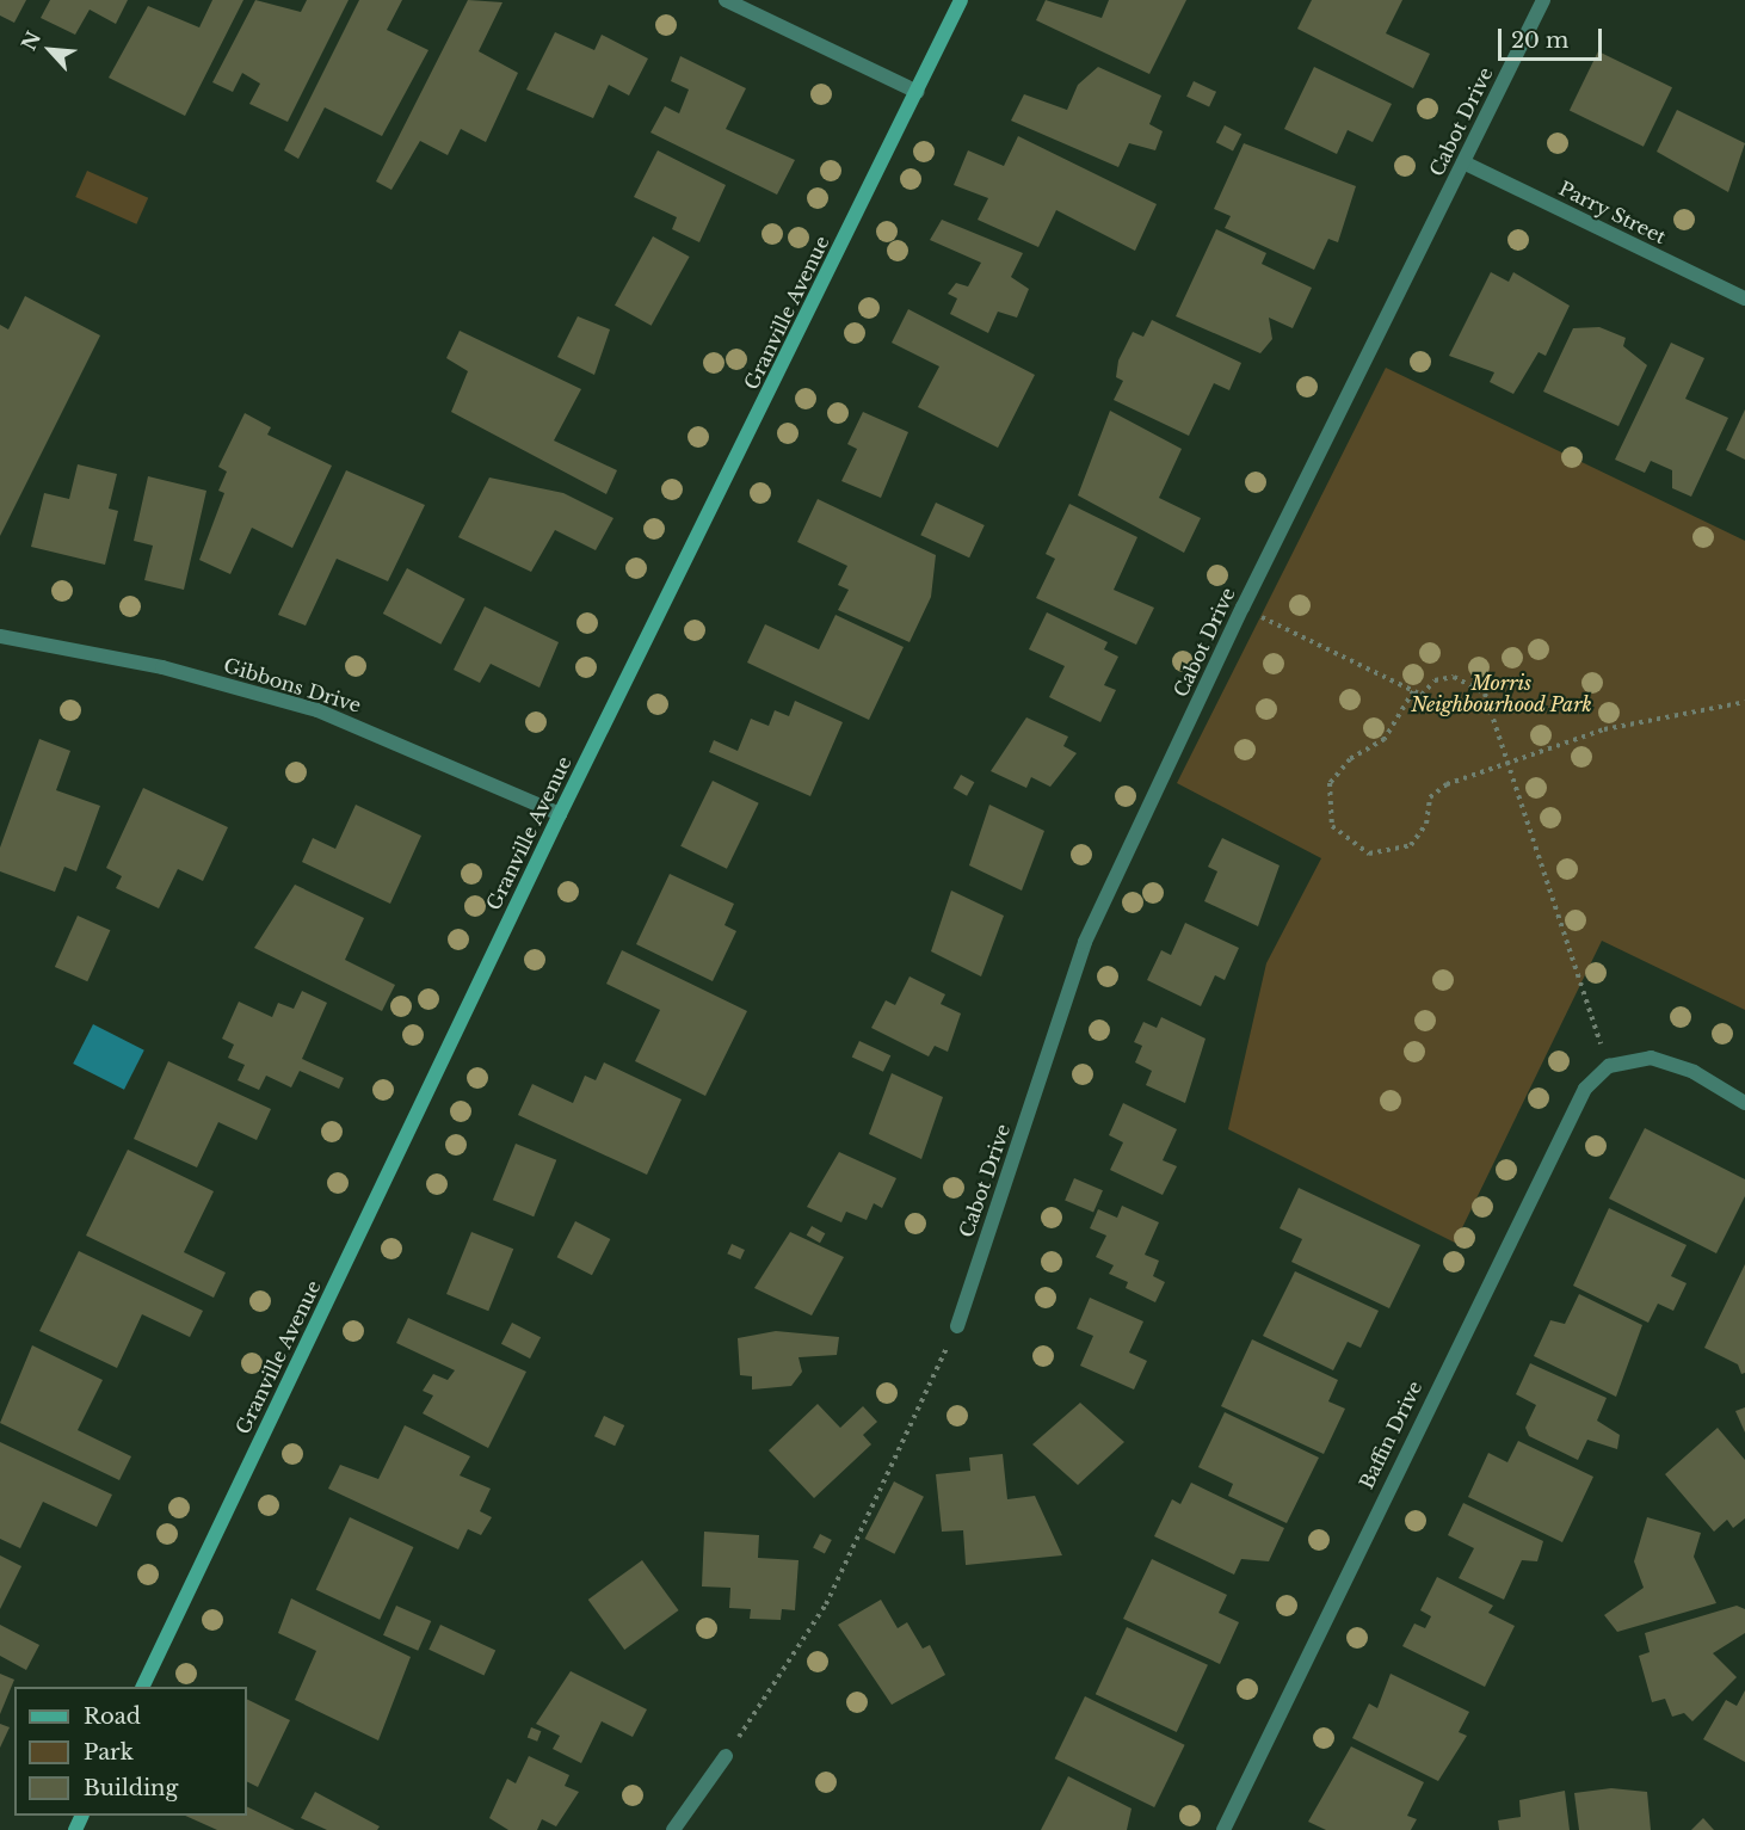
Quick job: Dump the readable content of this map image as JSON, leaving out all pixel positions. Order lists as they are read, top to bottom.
{
  "streets": {
    "street": [
      "Cabot Drive",
      "Parry Street",
      "Granville Avenue",
      "Gibbons Drive",
      "Baffin Drive"
    ]
  },
  "crossings": [
    ["Cabot Drive", "Parry Street"],
    ["Granville Avenue", "Gibbons Drive"]
  ],
  "parks": ["Morris Neighbourhood Park"],
  "legend": ["Road", "Park", "Building"],
  "scale_bar": "20 m",
  "north": "top left"
}
